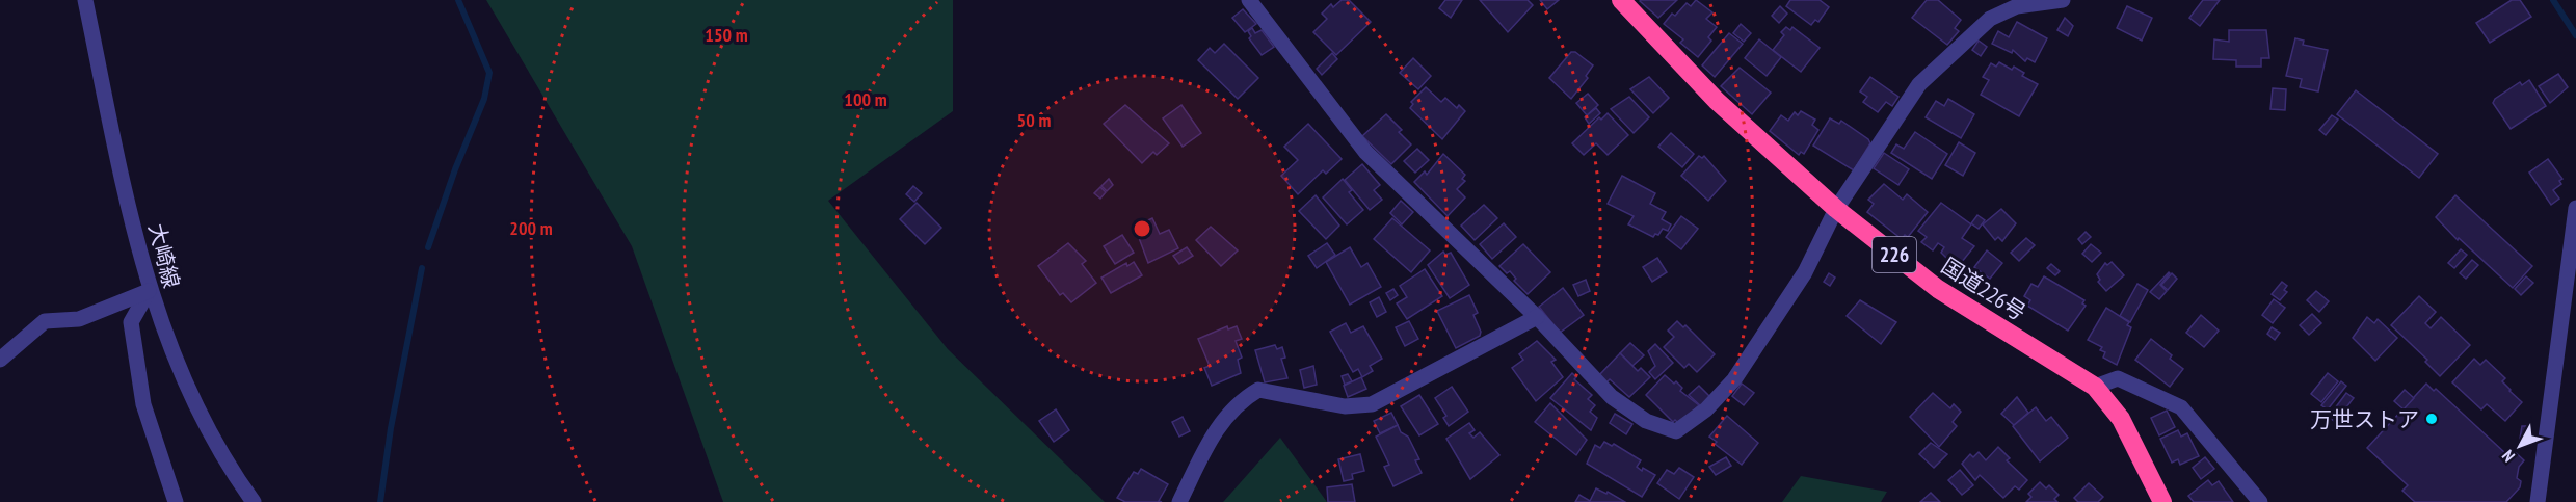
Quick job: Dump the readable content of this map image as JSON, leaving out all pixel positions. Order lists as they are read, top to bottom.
{
  "streets": {
    "highway": ["226", "国道226号"],
    "street": ["大崎線"]
  },
  "places": ["万世ストア"],
  "north": "bottom left",
  "rings": [
    "150 m",
    "100 m",
    "50 m",
    "200 m"
  ]
}
